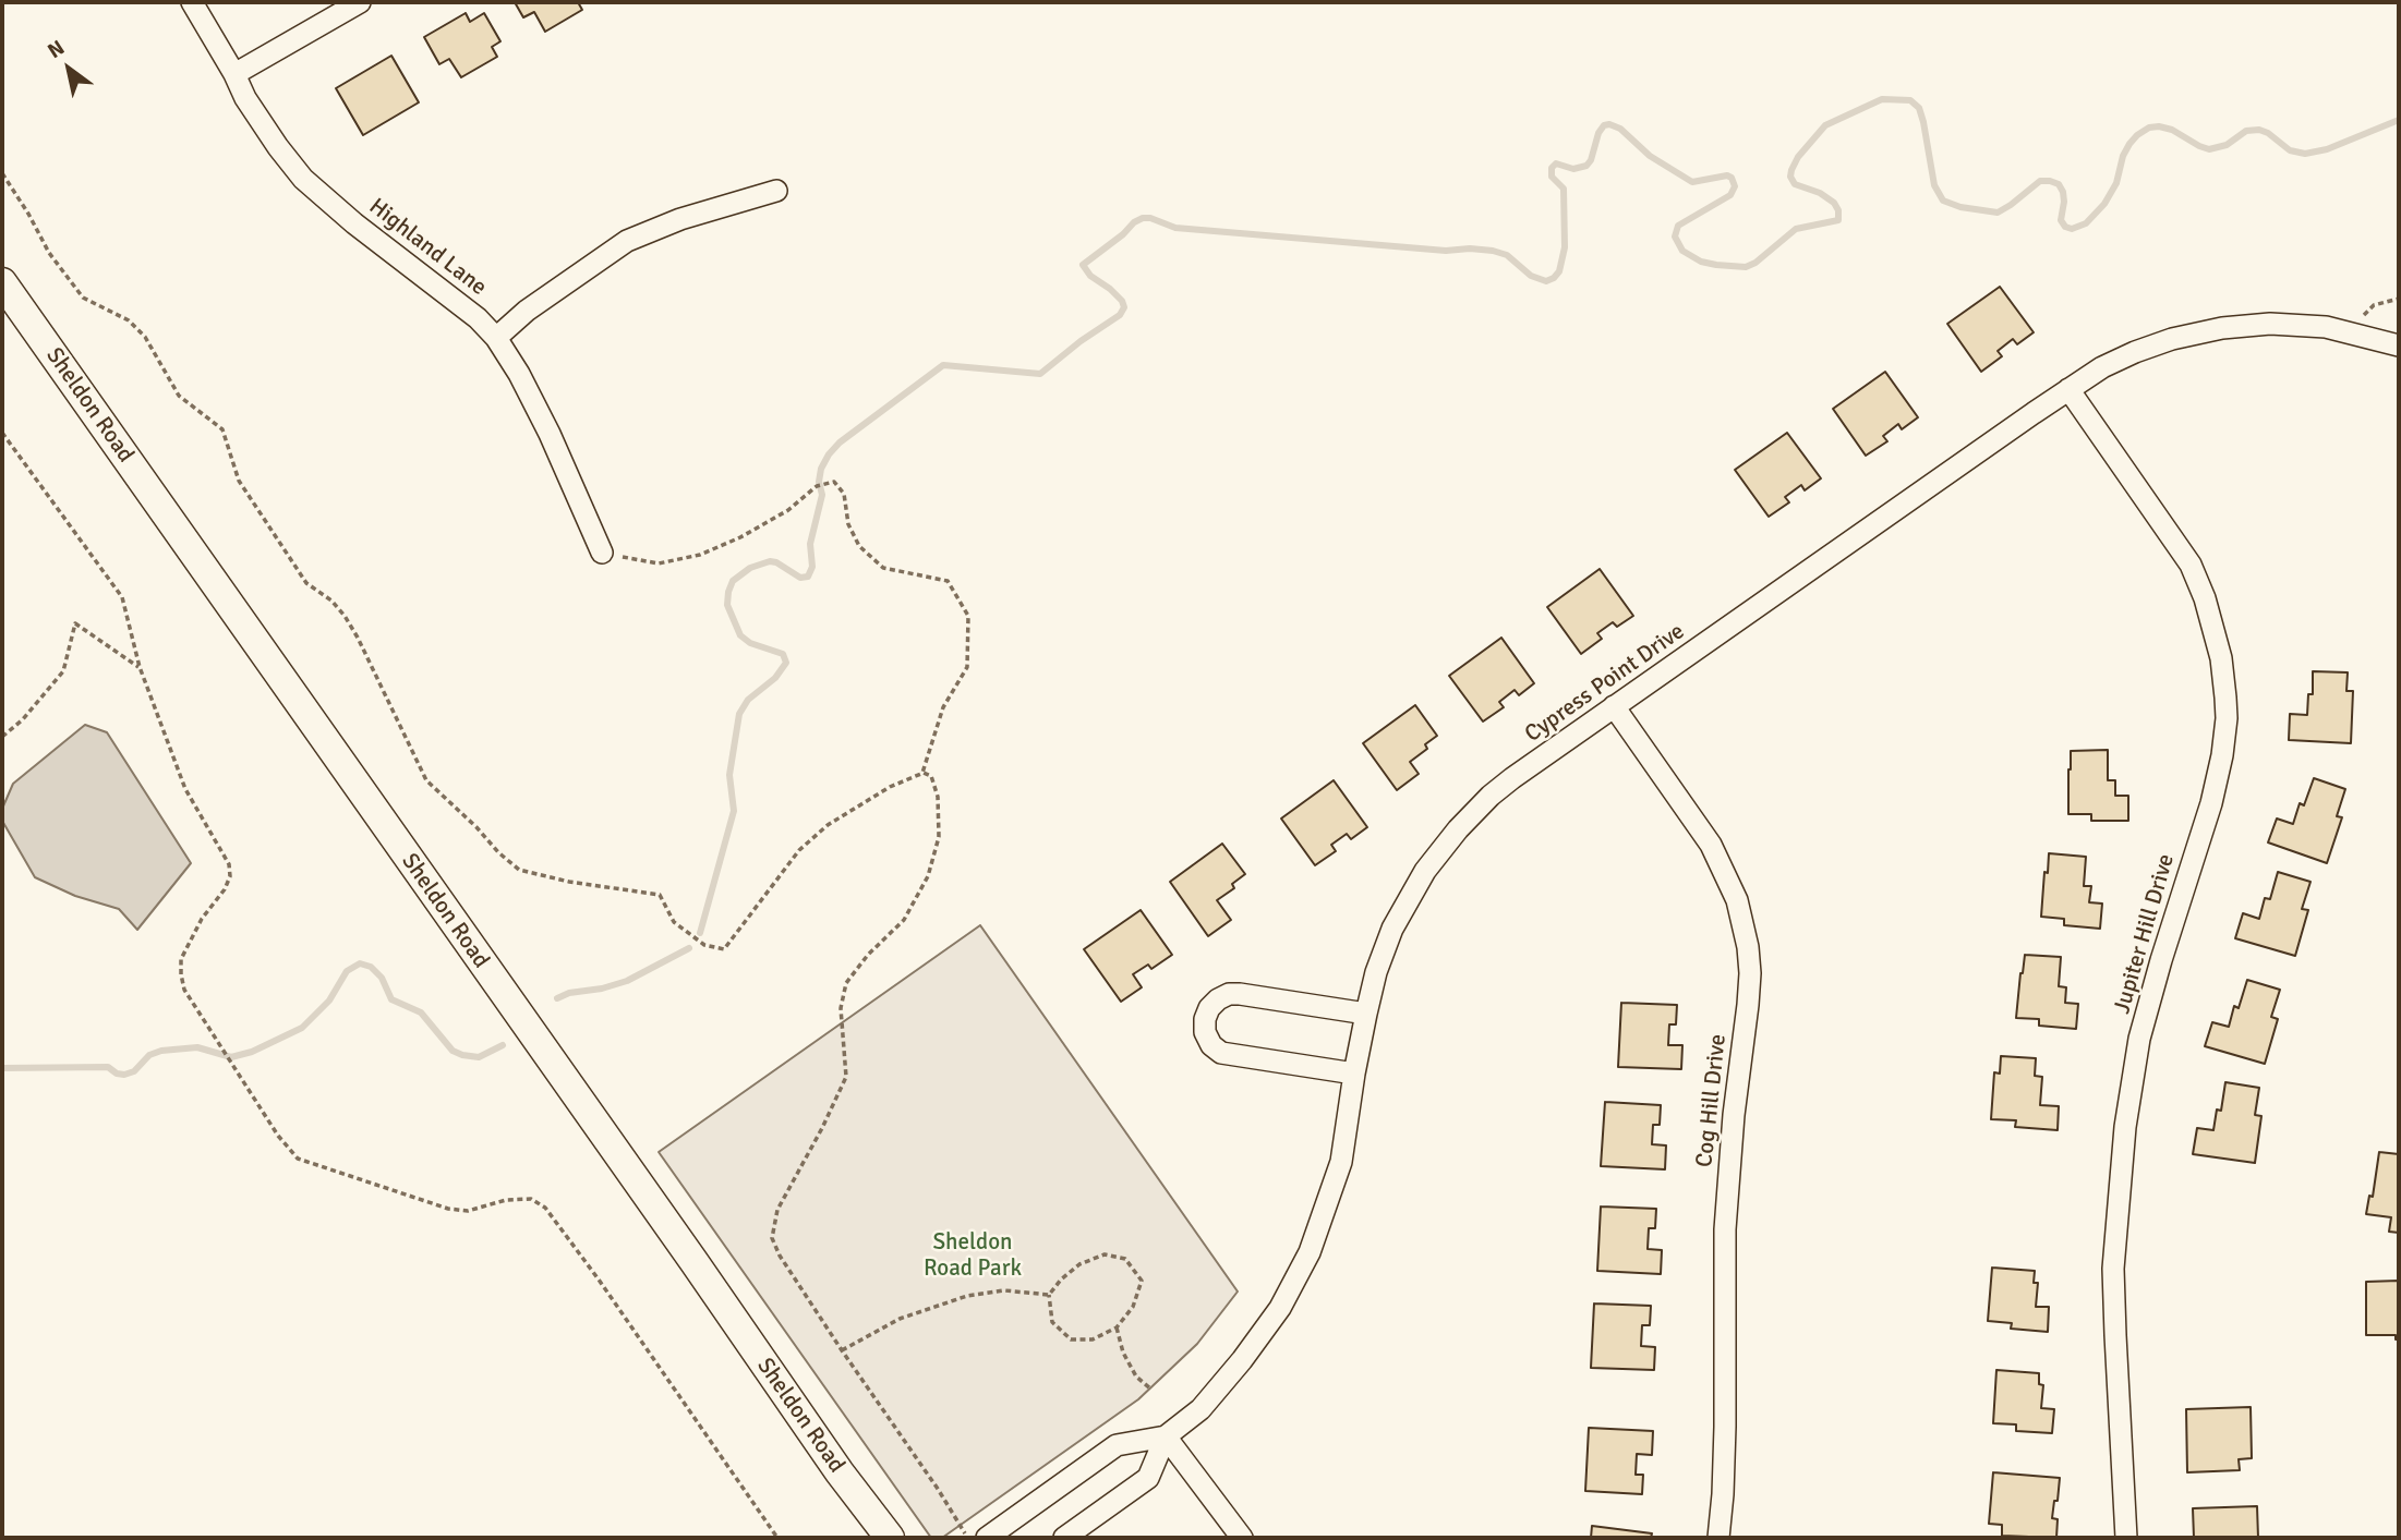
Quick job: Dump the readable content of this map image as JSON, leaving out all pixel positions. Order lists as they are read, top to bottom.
{
  "streets": {
    "main road": ["Sheldon Road"],
    "street": [
      "Highland Lane",
      "Cypress Point Drive",
      "Jupiter Hill Drive",
      "Cog Hill Drive"
    ]
  },
  "crossings": [
    ["Cypress Point Drive", "Jupiter Hill Drive"],
    ["Cypress Point Drive", "Cog Hill Drive"]
  ],
  "parks": ["Sheldon Road Park"],
  "north": "top left"
}
